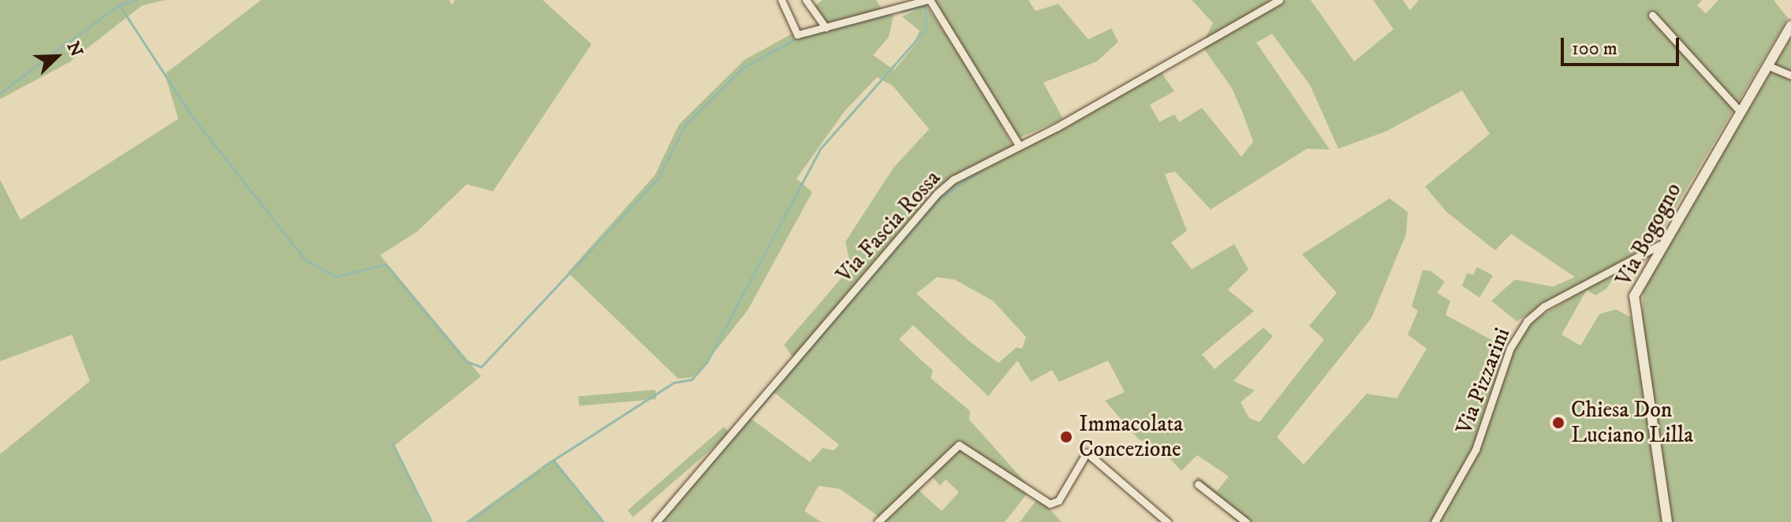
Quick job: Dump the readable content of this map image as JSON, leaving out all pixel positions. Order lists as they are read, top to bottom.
{
  "streets": {
    "main road": ["Via Bogogno"],
    "street": ["Via Fascia Rossa", "Via Pizzarini"]
  },
  "crossings": [
    ["Via Bogogno", "Via Pizzarini"]
  ],
  "places": ["Chiesa Don Luciano Lilla", "Immacolata Concezione"],
  "scale_bar": "100 m",
  "north": "top right"
}
